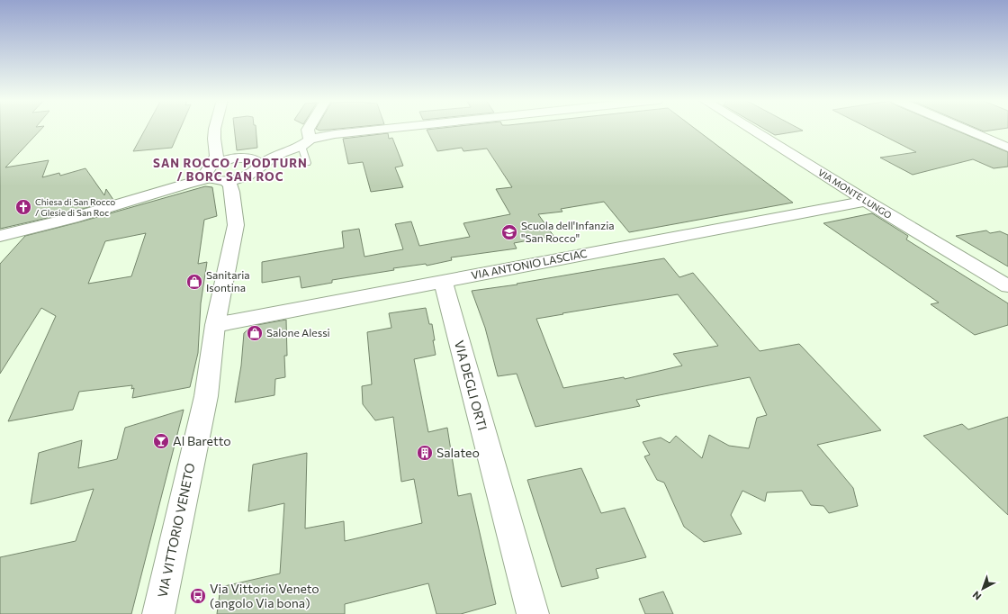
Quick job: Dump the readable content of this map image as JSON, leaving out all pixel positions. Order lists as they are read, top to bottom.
{
  "streets": {
    "street": [
      "VIA MONTE LUNGO",
      "VIA ANTONIO LASCIAC",
      "VIA DEGLI ORTI",
      "VIA VITTORIO VENETO"
    ]
  },
  "crossings": [
    ["VIA MONTE LUNGO", "VIA ANTONIO LASCIAC"],
    ["VIA ANTONIO LASCIAC", "VIA DEGLI ORTI"],
    ["VIA ANTONIO LASCIAC", "VIA VITTORIO VENETO"]
  ],
  "districts": ["SAN ROCCO / PODTURN / BORC SAN ROC"],
  "places": {
    "church": ["Chiesa di San Rocco / Glesie di San Roc"],
    "school or university": ["Scuola dell'Infanzia \"San Rocco\""],
    "shop": ["Sanitaria Isontina", "Salone Alessi"],
    "bar": ["Al Baretto"],
    "building": ["Salateo"],
    "bus stop": ["Via Vittorio Veneto (angolo Via bona)"]
  },
  "north": "bottom left"
}
